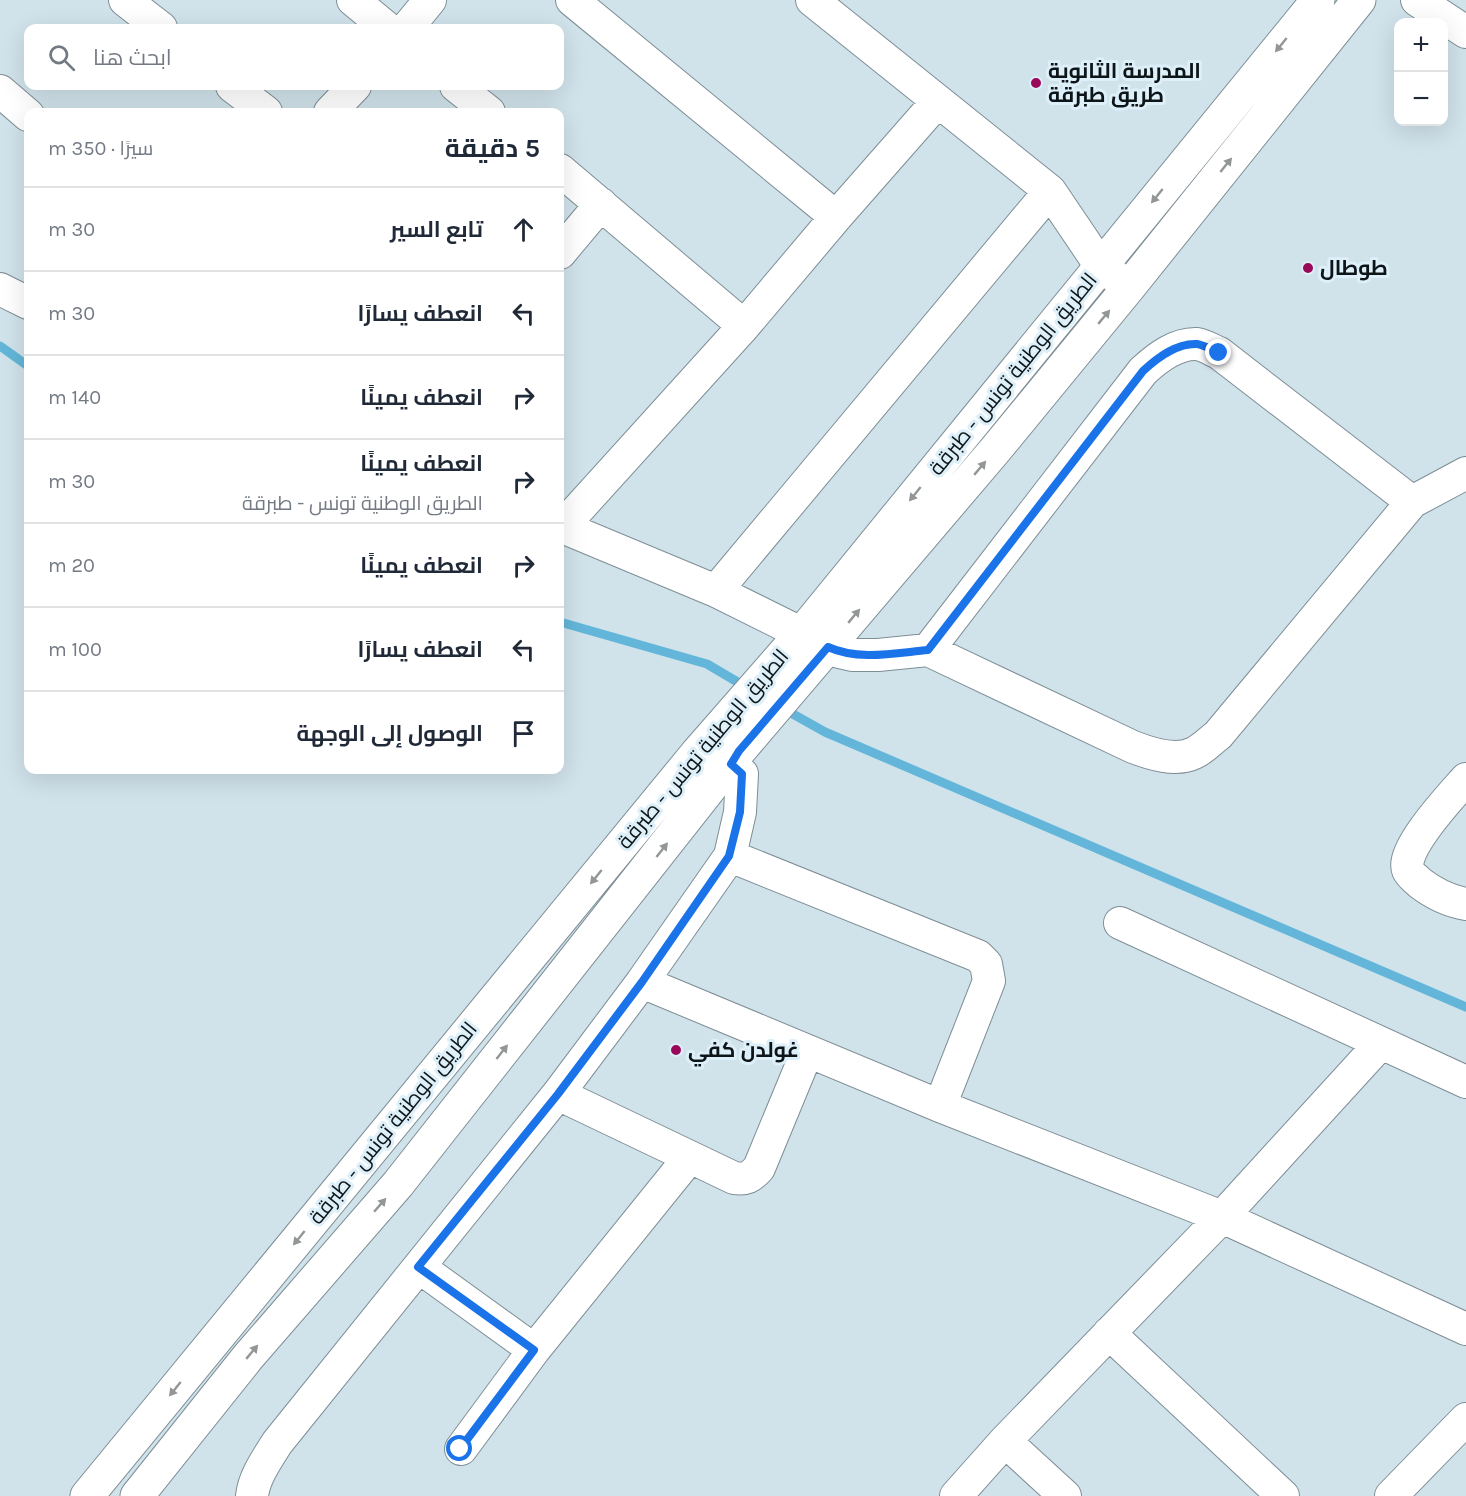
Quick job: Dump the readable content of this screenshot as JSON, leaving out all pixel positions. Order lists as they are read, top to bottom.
{
  "streets": {
    "main road": ["الطريق الوطنية تونس - طبرقة"]
  },
  "places": ["المدرسة الثانوية طريق طبرقة", "طوطال", "غولدن كفي"],
  "page": {
    "map_buttons": ["+", "−"],
    "search": "ابحث هنا",
    "heading": ["5 دقيقة", "سيرًا · 350 m"],
    "list": [
      ["تابع السير", "30 m"],
      ["انعطف يسارًا", "30 m"],
      ["انعطف يمينًا", "140 m"],
      ["انعطف يمينًا", "الطريق الوطنية تونس - طبرقة", "30 m"],
      ["انعطف يمينًا", "20 m"],
      ["انعطف يسارًا", "100 m"],
      "الوصول إلى الوجهة"
    ]
  }
}
